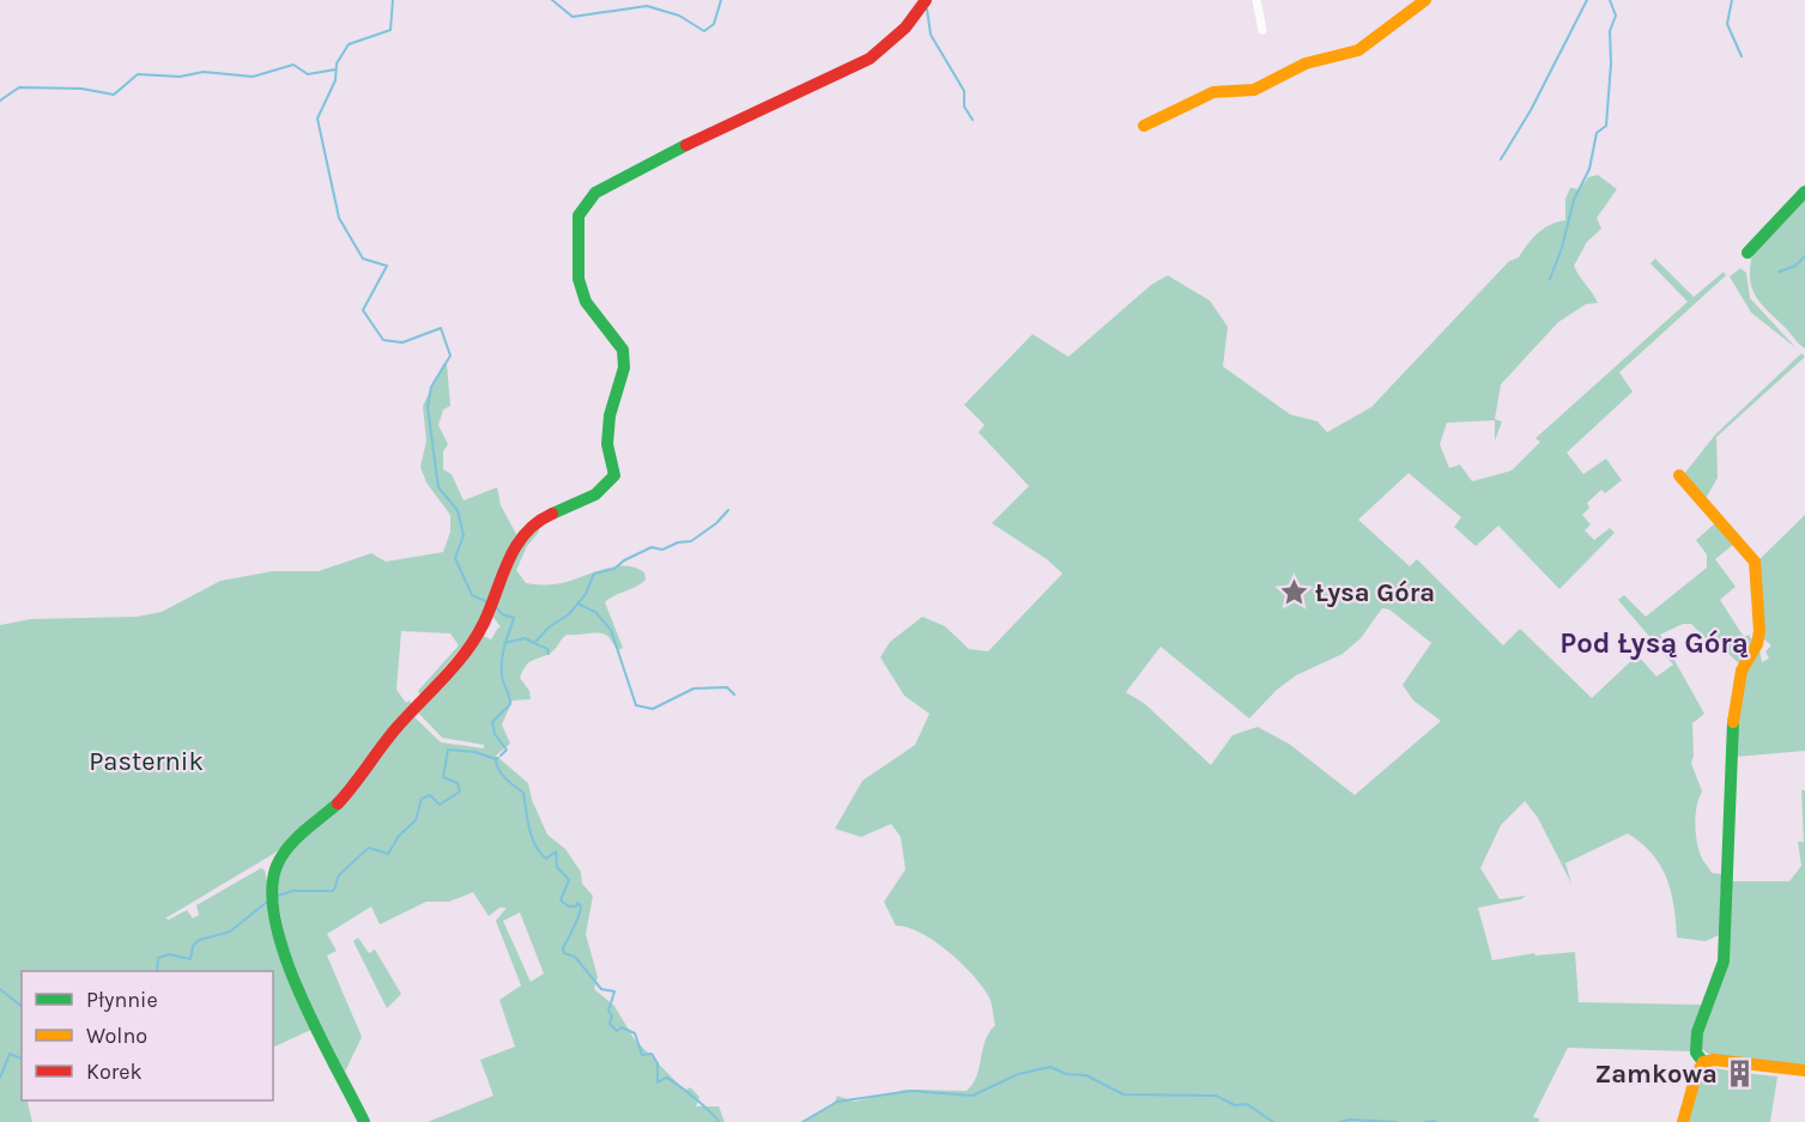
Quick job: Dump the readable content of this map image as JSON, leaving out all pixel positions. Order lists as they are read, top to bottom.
{
  "districts": ["Pod Łysą Górą"],
  "parks": ["Pasternik"],
  "places": {
    "place": ["Łysa Góra"],
    "building": ["Zamkowa"]
  },
  "legend": ["Płynnie", "Wolno", "Korek"]
}
